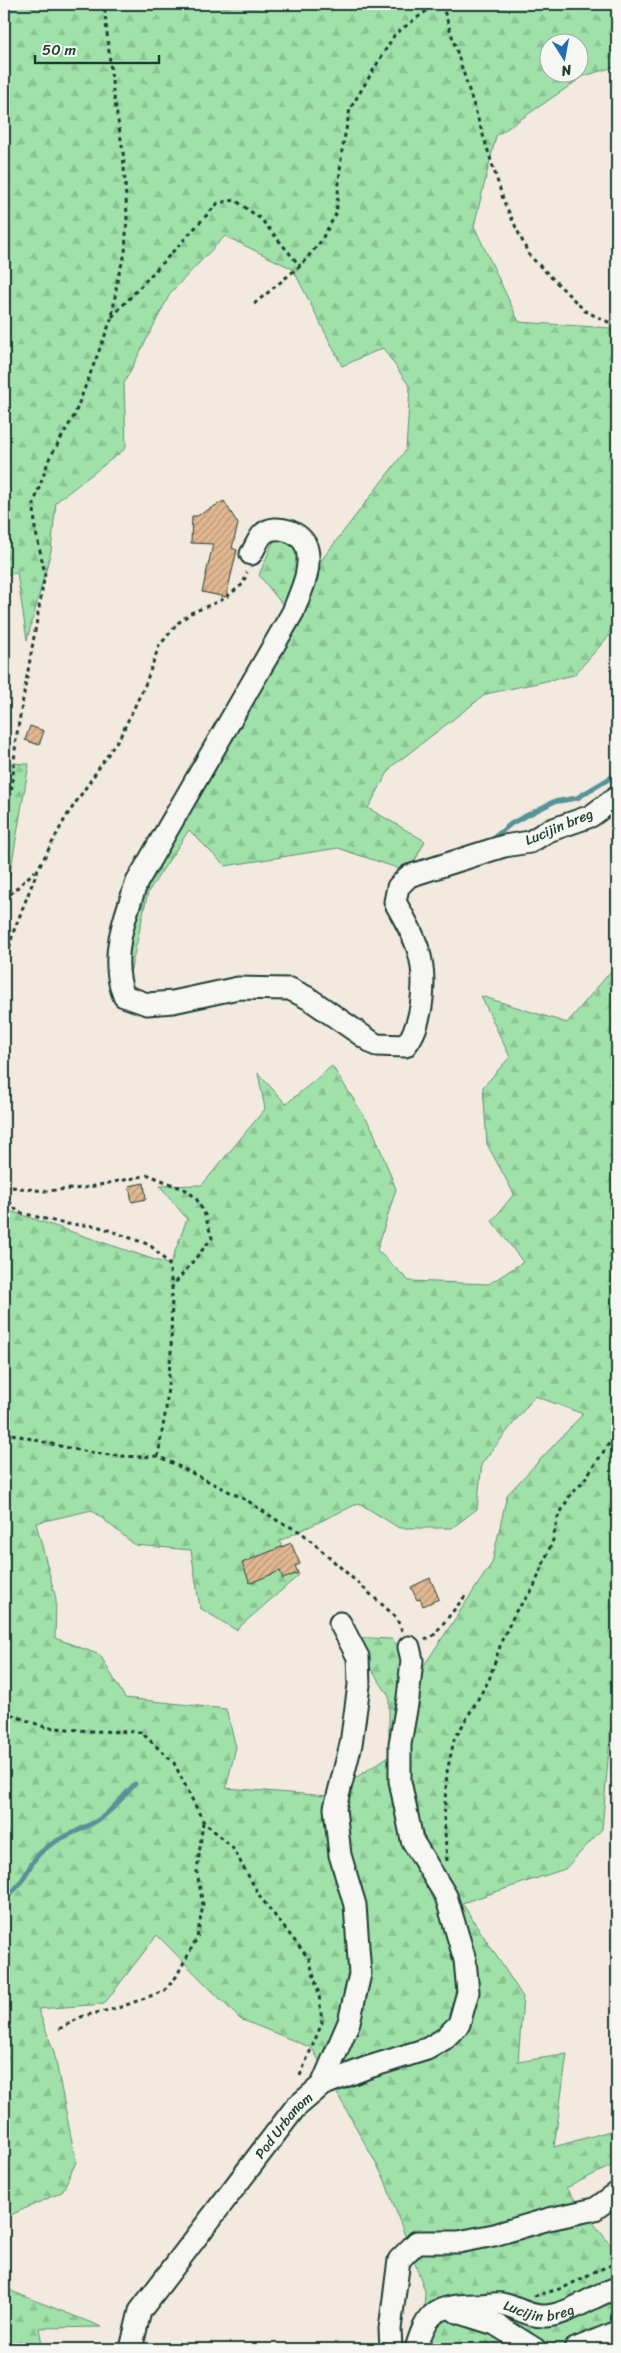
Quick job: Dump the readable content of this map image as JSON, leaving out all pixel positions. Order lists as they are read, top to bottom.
{
  "streets": {
    "street": ["Lucijin breg", "Pod Urbanom"]
  },
  "scale_bar": "50 m",
  "north": "bottom"
}
